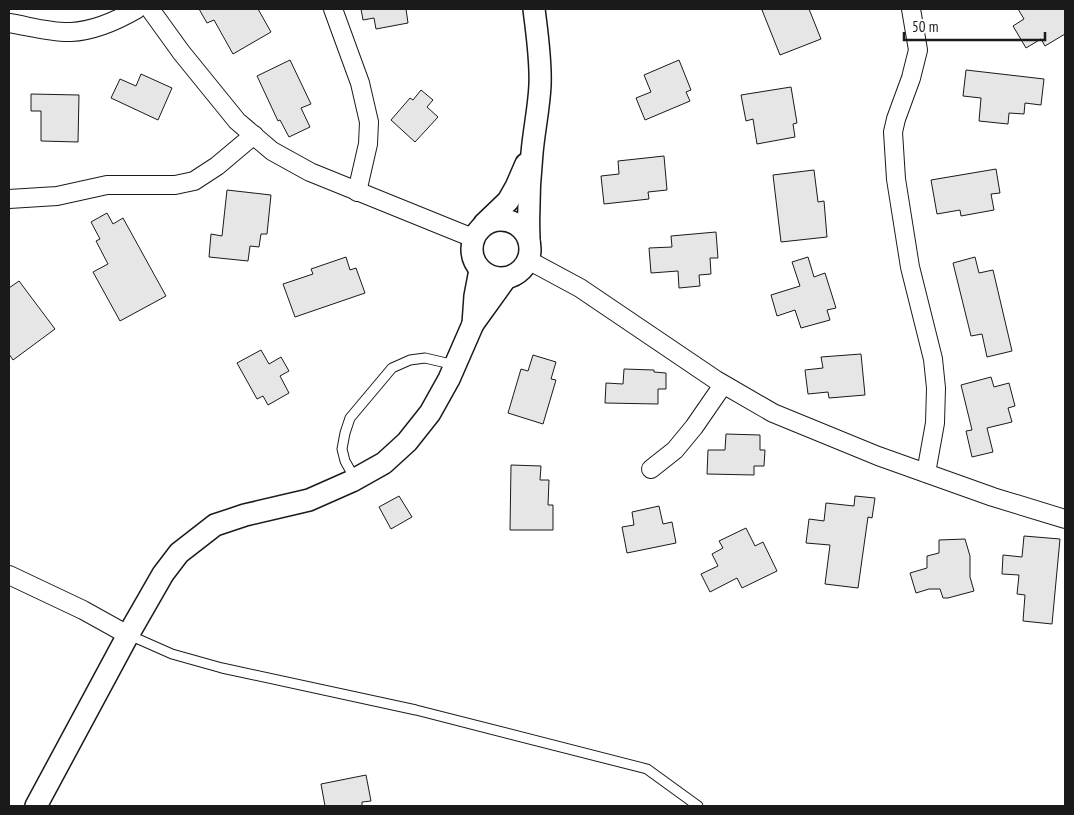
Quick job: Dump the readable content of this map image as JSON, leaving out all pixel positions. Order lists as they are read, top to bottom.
{
  "scale_bar": "50 m"
}
